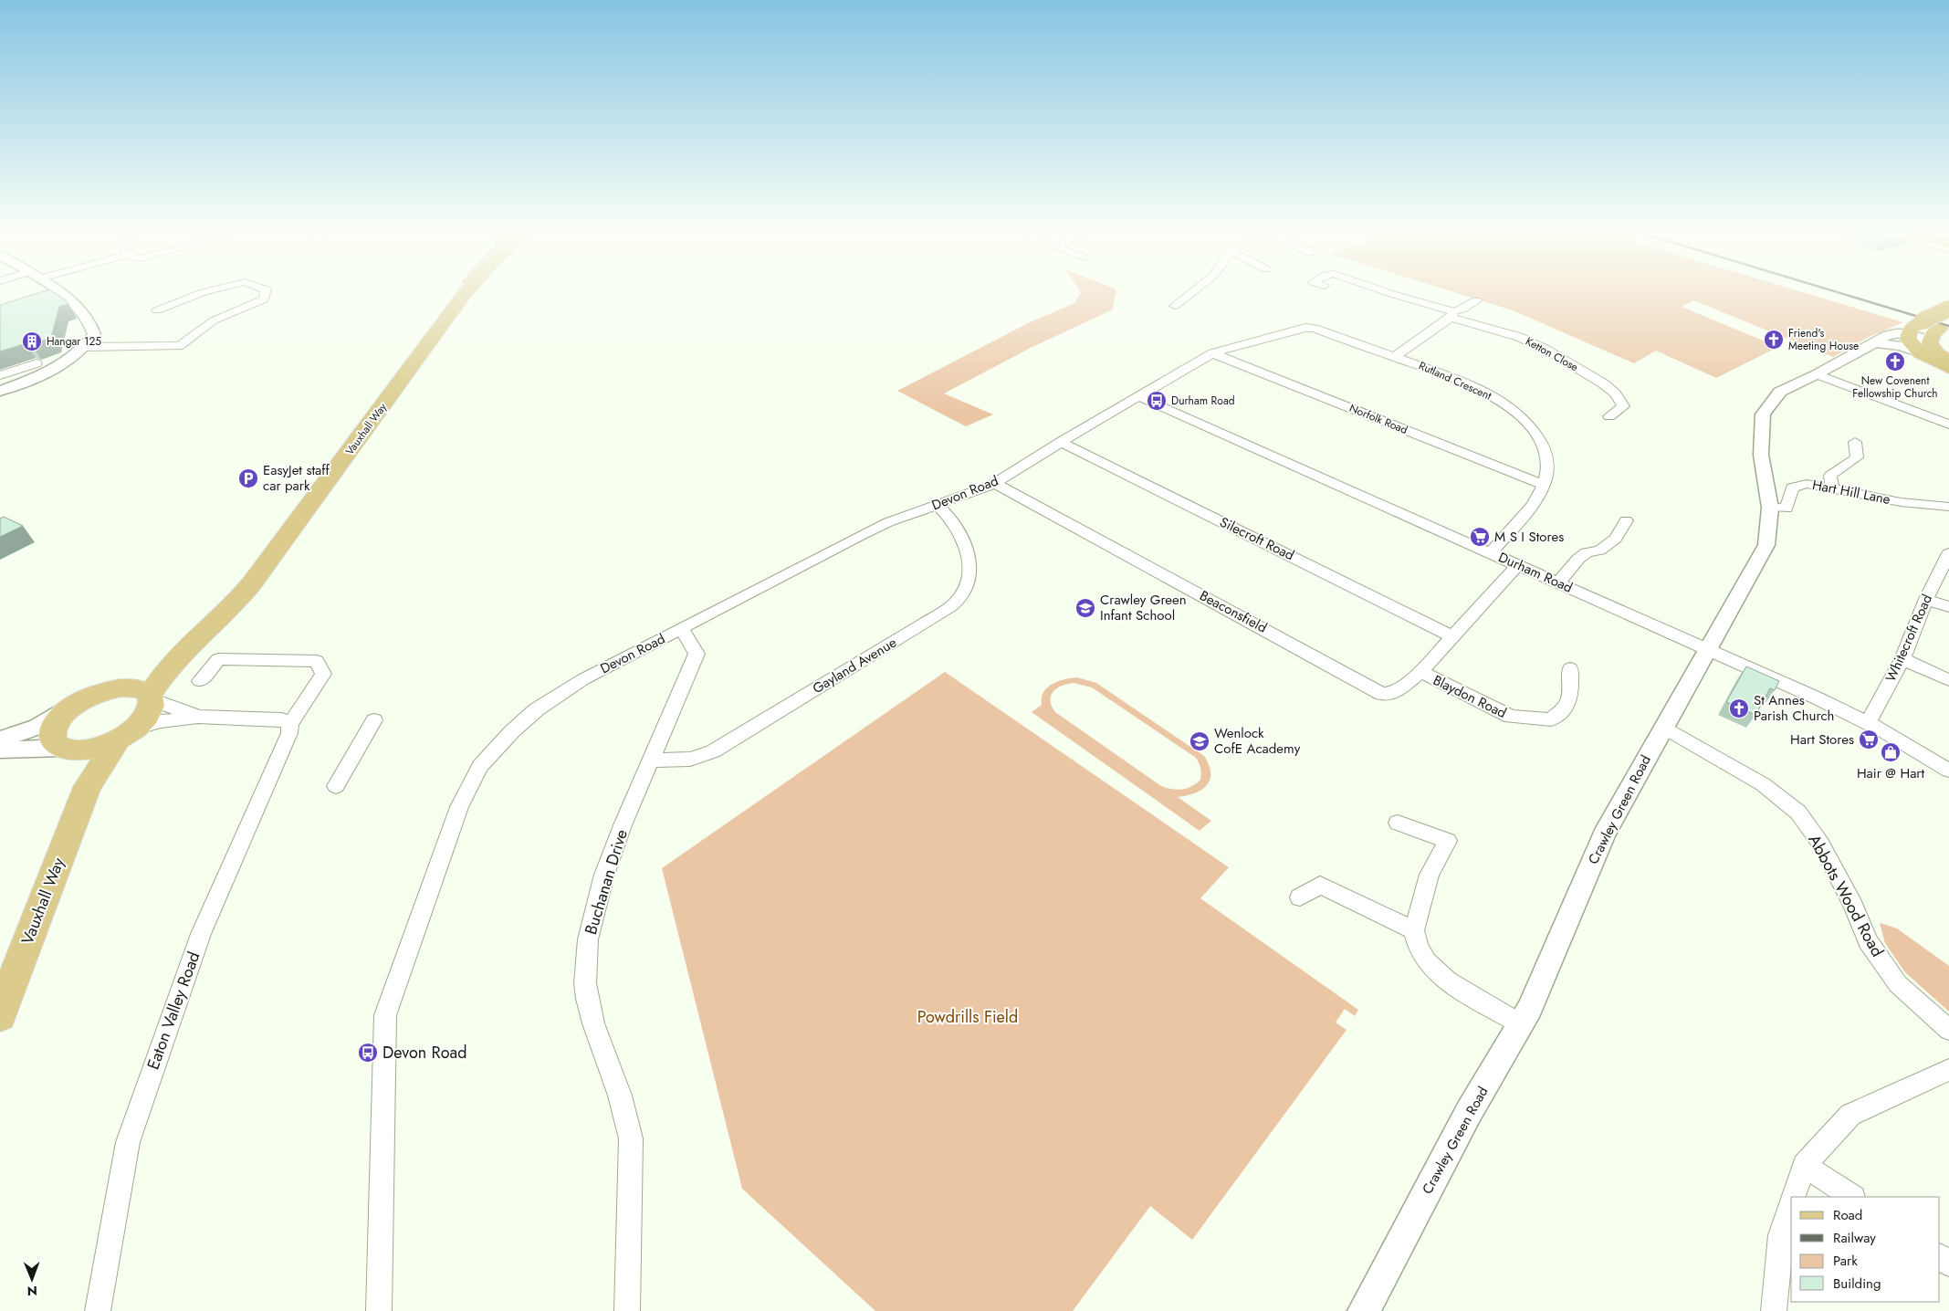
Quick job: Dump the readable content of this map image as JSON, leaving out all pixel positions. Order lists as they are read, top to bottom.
{
  "streets": {
    "highway": ["Crawley Green Road"],
    "main road": ["Vauxhall Way"],
    "street": [
      "Ketton Close",
      "Rutland Crescent",
      "Norfolk Road",
      "Hart Hill Lane",
      "Devon Road",
      "Silecroft Road",
      "Durham Road",
      "Beaconsfield",
      "Whitecroft Road",
      "Gayland Avenue",
      "Blaydon Road",
      "Buchanan Drive",
      "Abbots Wood Road",
      "Eaton Valley Road"
    ]
  },
  "crossings": [
    ["Rutland Crescent", "Norfolk Road"],
    ["Rutland Crescent", "Devon Road"],
    ["Rutland Crescent", "Durham Road"],
    ["Norfolk Road", "Devon Road"],
    ["Hart Hill Lane", "Crawley Green Road"],
    ["Devon Road", "Silecroft Road"],
    ["Devon Road", "Durham Road"],
    ["Devon Road", "Beaconsfield"],
    ["Devon Road", "Gayland Avenue"],
    ["Devon Road", "Buchanan Drive"],
    ["Silecroft Road", "Blaydon Road"],
    ["Durham Road", "Whitecroft Road"],
    ["Durham Road", "Blaydon Road"],
    ["Durham Road", "Crawley Green Road"],
    ["Beaconsfield", "Blaydon Road"],
    ["Gayland Avenue", "Buchanan Drive"],
    ["Crawley Green Road", "Abbots Wood Road"]
  ],
  "parks": ["Powdrills Field"],
  "places": {
    "church": ["Friend's Meeting House", "New Covenent Fellowship Church", "St Annes Parish Church"],
    "building": ["Hangar 125"],
    "bus stop": ["Durham Road", "Devon Road"],
    "parking": ["EasyJet staff car park"],
    "supermarket": ["M S I Stores", "Hart Stores"],
    "school or university": ["Crawley Green Infant School", "Wenlock CofE Academy"],
    "shop": ["Hair @ Hart"]
  },
  "legend": [
    "Road",
    "Railway",
    "Park",
    "Building"
  ],
  "north": "bottom"
}
